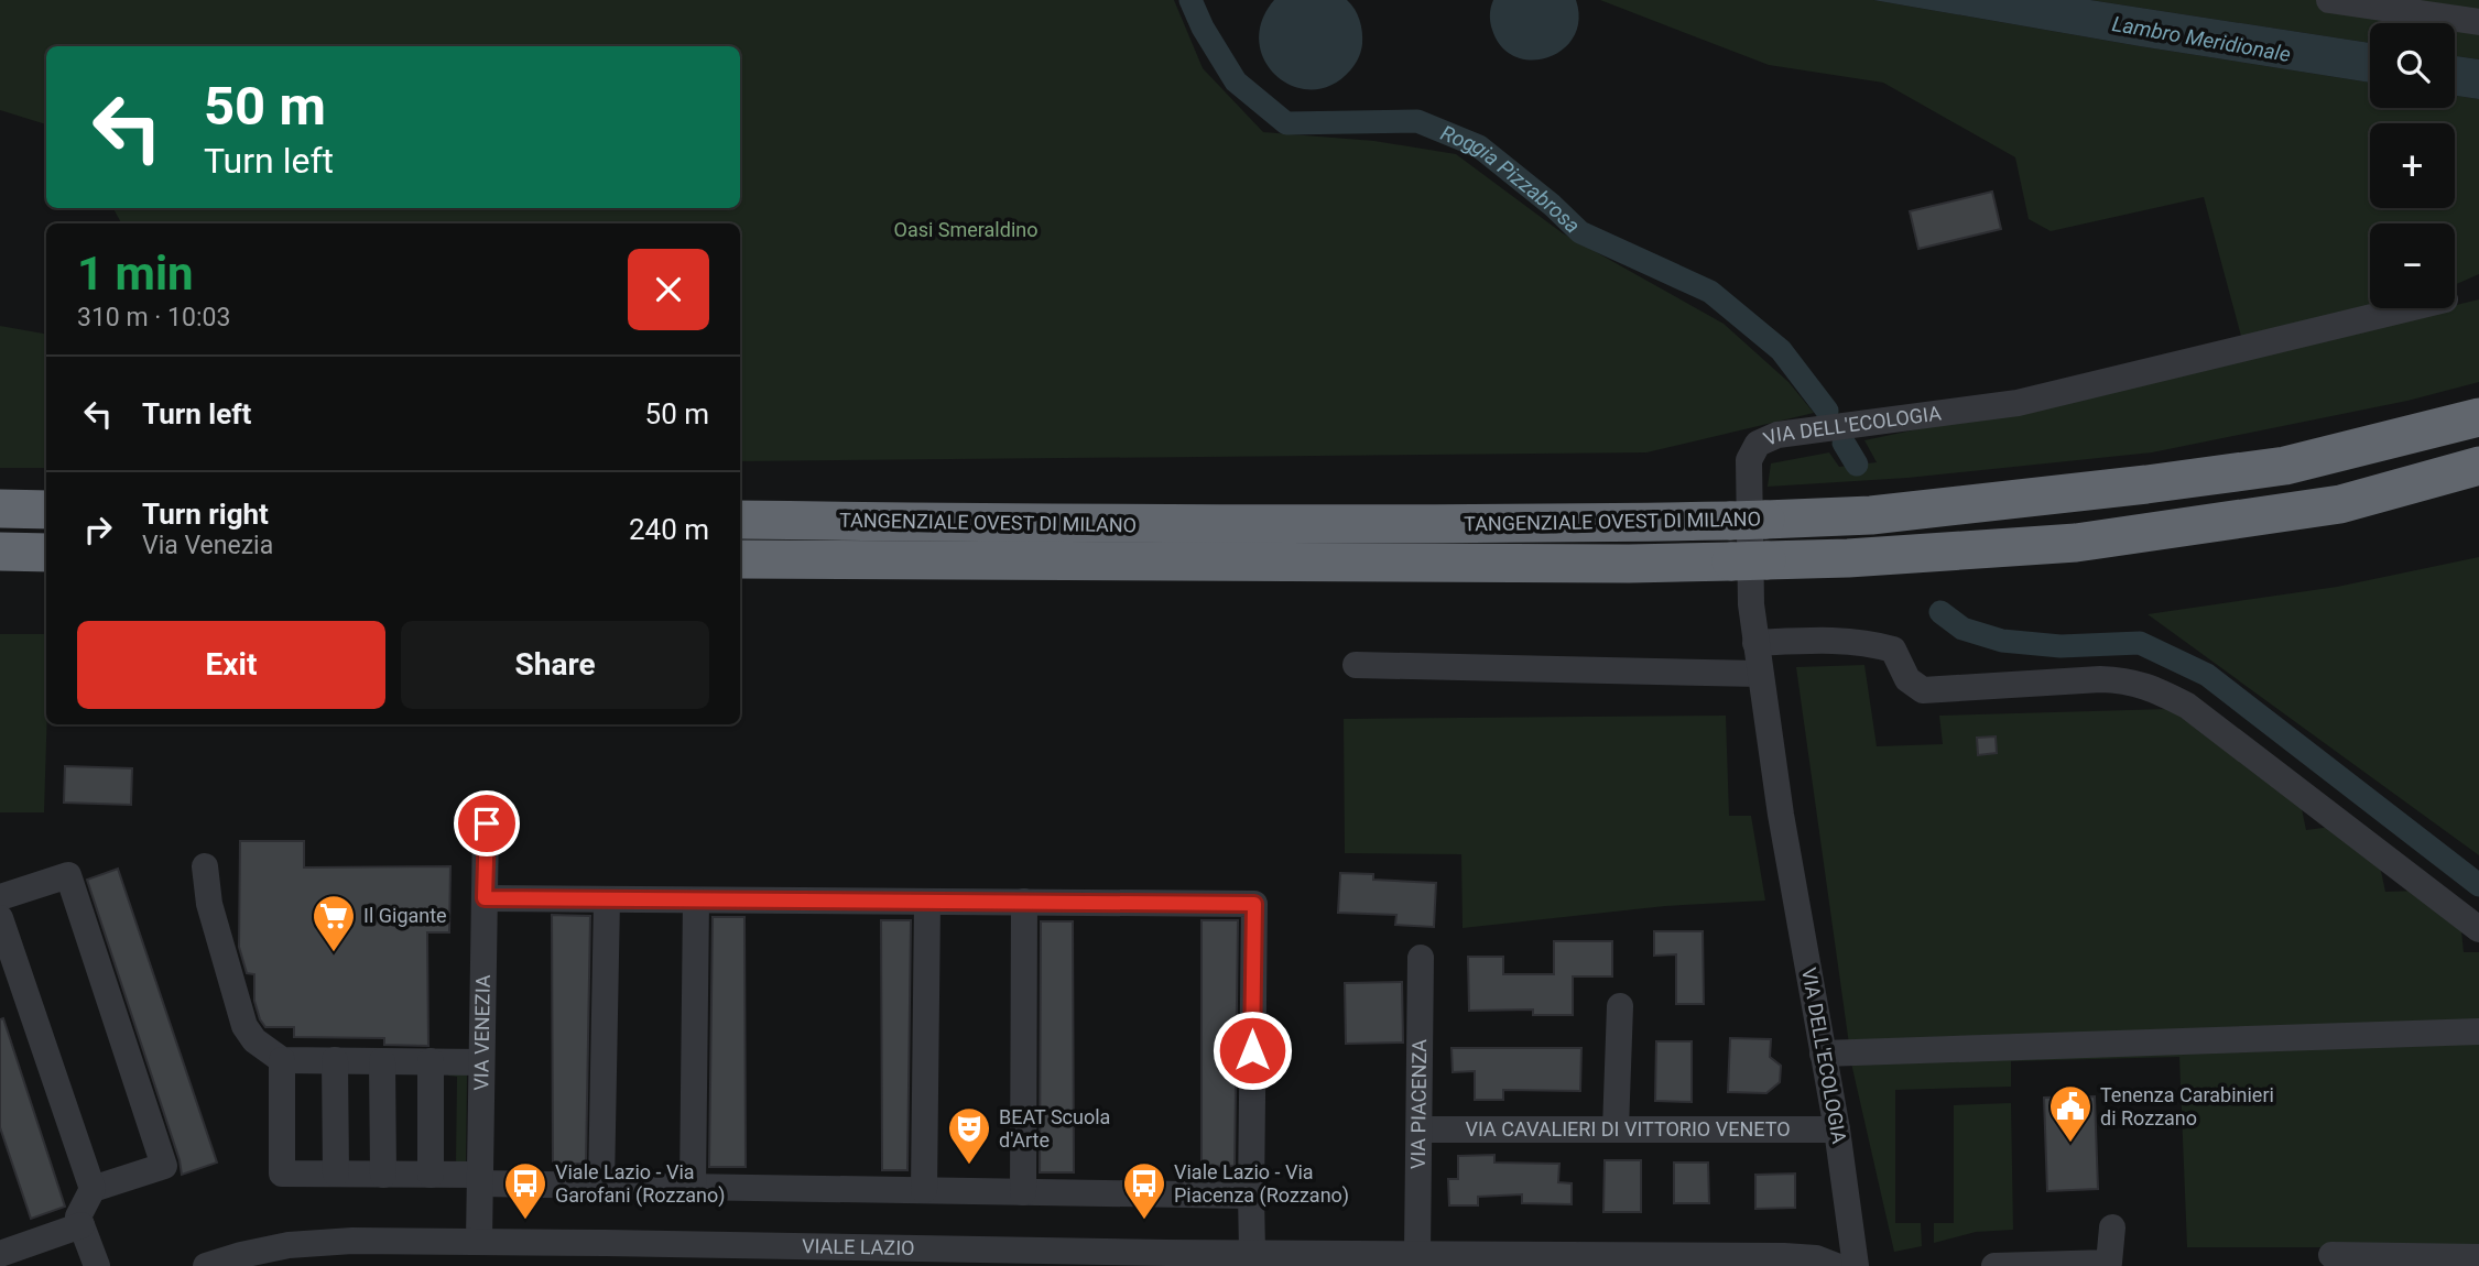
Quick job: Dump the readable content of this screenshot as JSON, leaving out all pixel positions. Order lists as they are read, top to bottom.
{
  "streets": {
    "highway": ["TANGENZIALE OVEST DI MILANO"],
    "street": [
      "VIA DELL'ECOLOGIA",
      "VIA VENEZIA",
      "VIA PIACENZA",
      "VIA CAVALIERI DI VITTORIO VENETO",
      "VIALE LAZIO"
    ]
  },
  "crossings": [
    ["VIA DELL'ECOLOGIA", "VIA CAVALIERI DI VITTORIO VENETO"],
    ["VIA VENEZIA", "VIALE LAZIO"],
    ["VIA PIACENZA", "VIA CAVALIERI DI VITTORIO VENETO"],
    ["VIA PIACENZA", "VIALE LAZIO"]
  ],
  "water": ["Lambro Meridionale", "Roggia Pizzabrosa"],
  "parks": ["Oasi Smeraldino"],
  "places": {
    "supermarket": ["Il Gigante"],
    "public building": ["Tenenza Carabinieri di Rozzano"],
    "theatre": ["BEAT Scuola d'Arte"],
    "bus stop": ["Viale Lazio - Via Garofani (Rozzano)", "Viale Lazio - Via Piacenza (Rozzano)"]
  },
  "page": {
    "map_buttons": ["+", "−"],
    "turn": ["50 m", "Turn left"],
    "heading": ["1 min", "310 m · 10:03"],
    "list": [
      {
        "name": "Turn left",
        "value": "50 m"
      },
      {
        "name": "Turn right",
        "note": "Via Venezia",
        "value": "240 m"
      }
    ],
    "buttons": ["Exit", "Share"]
  }
}
